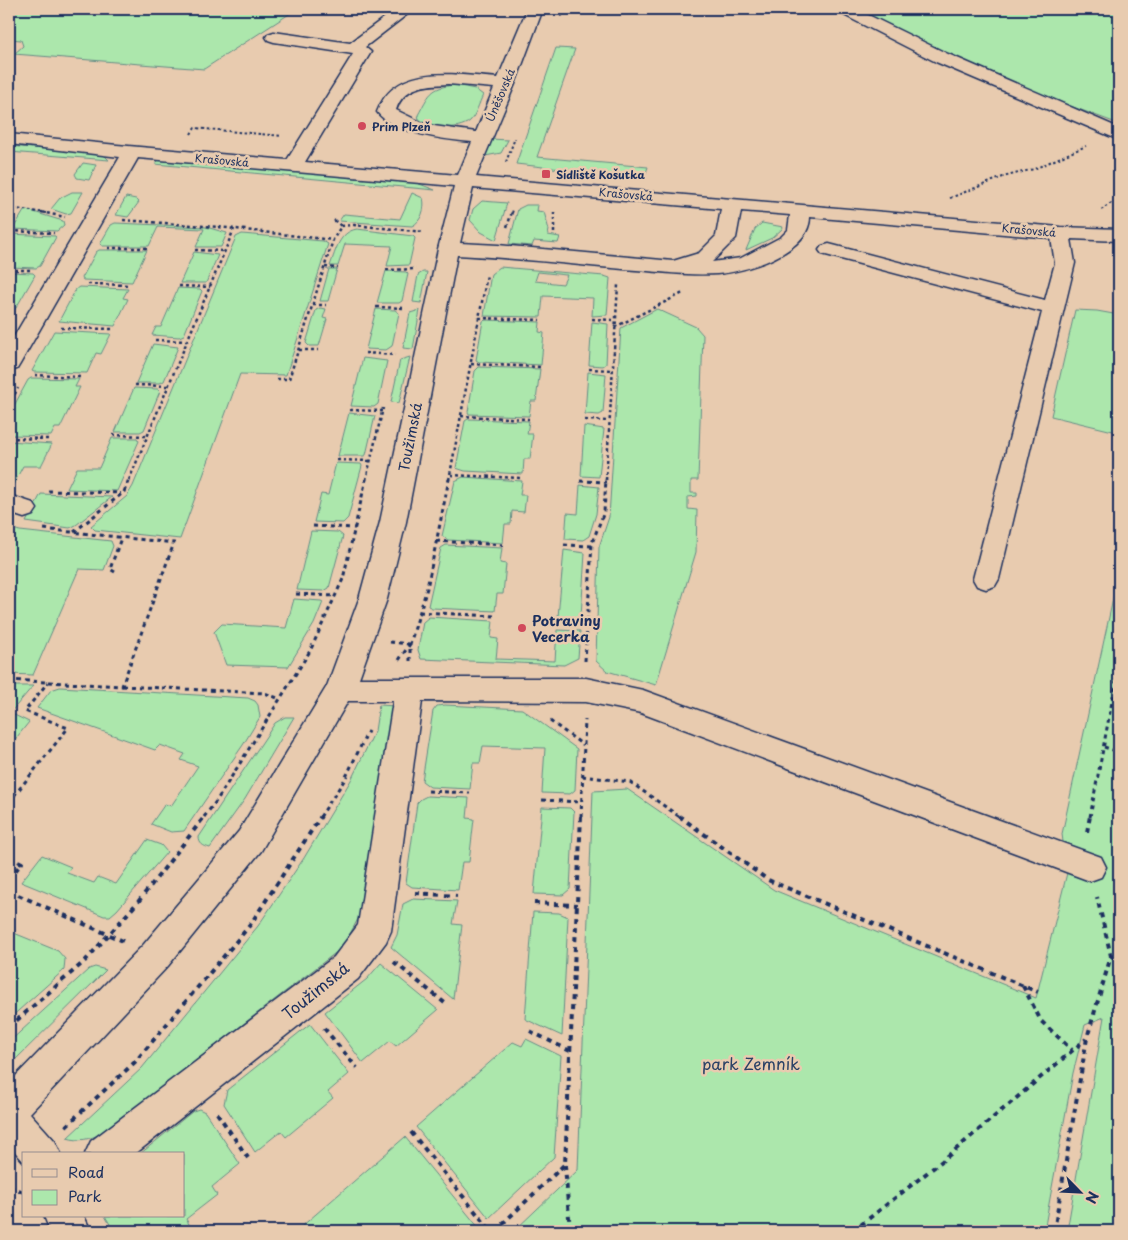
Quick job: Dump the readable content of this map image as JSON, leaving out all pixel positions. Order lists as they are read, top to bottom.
{
  "streets": {
    "street": ["Úněšovská", "Krašovská", "Toužimská"]
  },
  "crossings": [
    ["Úněšovská", "Krašovská"],
    ["Úněšovská", "Toužimská"],
    ["Krašovská", "Toužimská"]
  ],
  "parks": ["park Zemník"],
  "places": {
    "other": ["Prim Plzeň", "Potraviny Vecerka"],
    "transit": ["Sídliště Košutka"]
  },
  "legend": ["Road", "Park"],
  "north": "bottom right"
}
